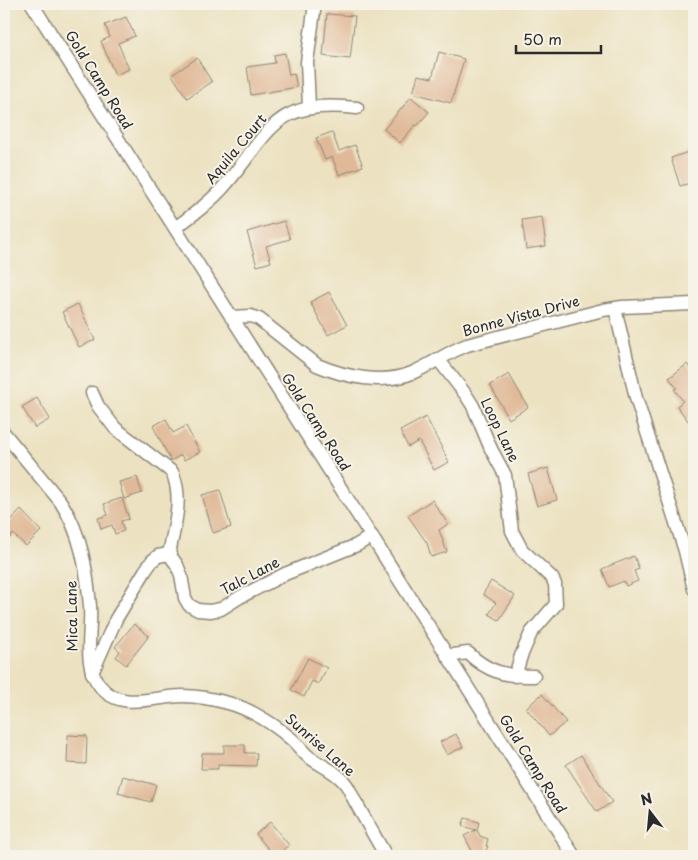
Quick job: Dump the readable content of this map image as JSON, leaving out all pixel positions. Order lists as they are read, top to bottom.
{
  "streets": {
    "street": [
      "Gold Camp Road",
      "Aquila Court",
      "Bonne Vista Drive",
      "Loop Lane",
      "Talc Lane",
      "Mica Lane",
      "Sunrise Lane"
    ]
  },
  "crossings": [
    ["Gold Camp Road", "Aquila Court"],
    ["Gold Camp Road", "Bonne Vista Drive"],
    ["Gold Camp Road", "Talc Lane"],
    ["Bonne Vista Drive", "Loop Lane"],
    ["Mica Lane", "Sunrise Lane"]
  ],
  "scale_bar": "50 m",
  "north": "top"
}
